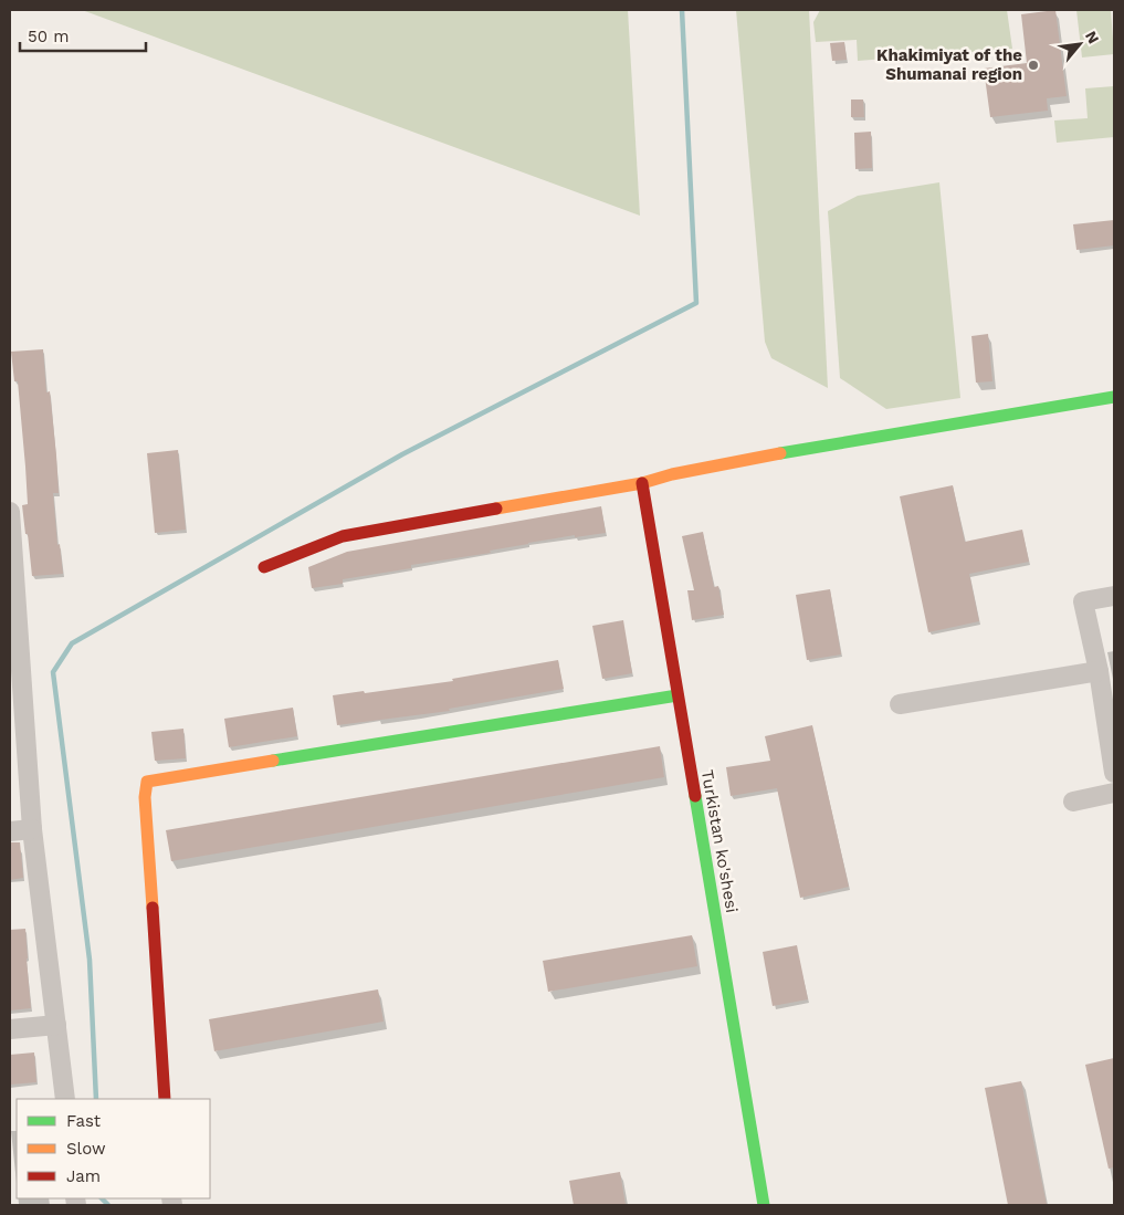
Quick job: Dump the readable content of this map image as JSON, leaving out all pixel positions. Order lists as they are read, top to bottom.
{
  "streets": {
    "street": ["Turkistan ko'shesi"]
  },
  "places": ["Khakimiyat of the Shumanai region"],
  "legend": ["Fast", "Slow", "Jam"],
  "scale_bar": "50 m",
  "north": "top right"
}
